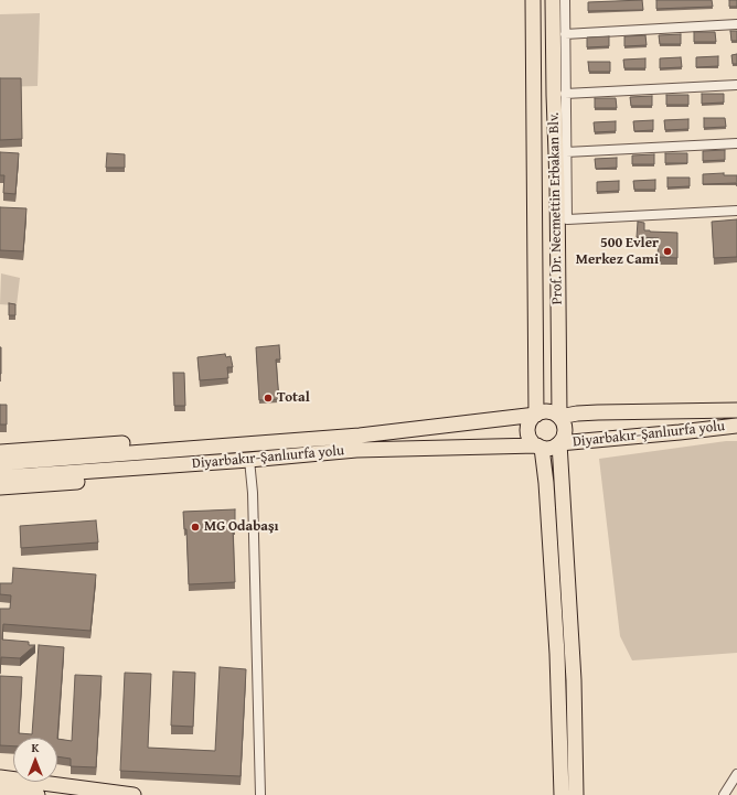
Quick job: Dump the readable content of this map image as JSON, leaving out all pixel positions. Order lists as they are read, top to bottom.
{
  "streets": {
    "main road": ["Prof. Dr. Necmettin Erbakan Blv.", "Diyarbakır-Şanlıurfa yolu"]
  },
  "crossings": [
    ["Prof. Dr. Necmettin Erbakan Blv.", "Diyarbakır-Şanlıurfa yolu"]
  ],
  "places": ["500 Evler Merkez Cami", "Total", "MG Odabaşı"],
  "north": "top"
}
